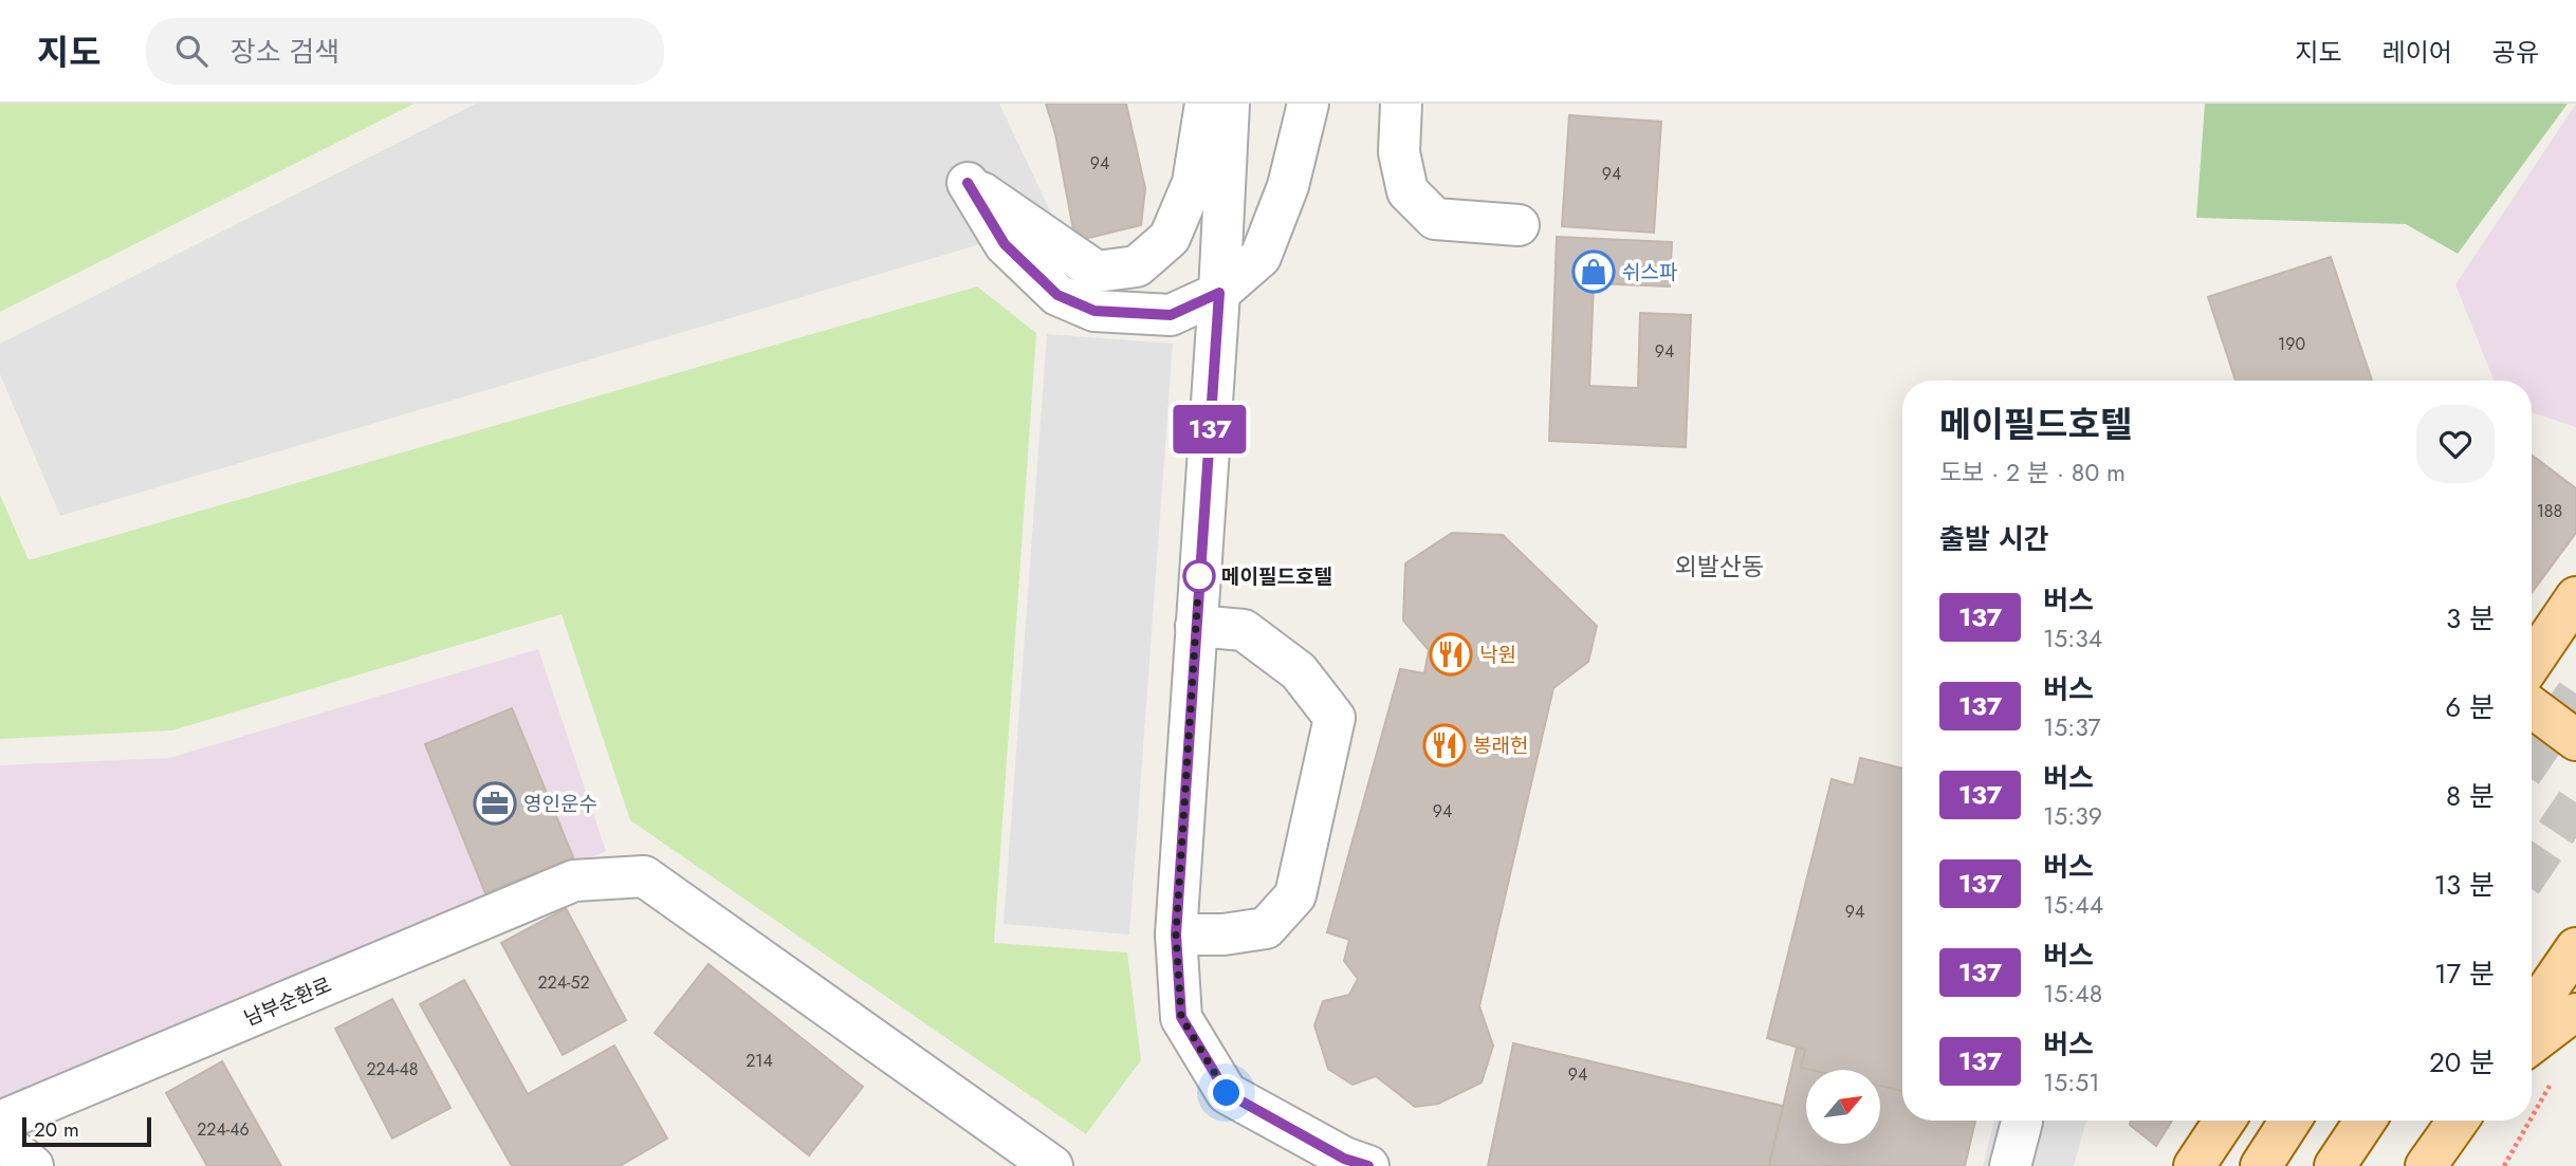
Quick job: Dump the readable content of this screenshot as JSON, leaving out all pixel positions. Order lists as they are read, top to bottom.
{
  "streets": {
    "street": ["남부순환로"]
  },
  "districts": ["외발산동"],
  "places": {
    "shop": ["쉬스파"],
    "other": ["메이필드호텔"],
    "restaurant": ["낙원", "봉래헌"],
    "office": ["영인운수"]
  },
  "lines": ["bus line 137"],
  "house_numbers": [
    "94",
    "94",
    "190",
    "94",
    "188",
    "94",
    "94",
    "224-52",
    "214",
    "224-48",
    "94",
    "224-46"
  ],
  "scale_bar": "20 m",
  "north": "top right",
  "page": {
    "header": "지도",
    "search": "장소 검색",
    "nav": ["지도", "레이어", "공유"],
    "on_map": "137",
    "heading": [
      ["메이필드호텔", "도보 · 2 분 · 80 m"],
      "출발 시간"
    ],
    "list": [
      {
        "mark": "137",
        "name": "버스",
        "note": "15:34",
        "value": "3 분"
      },
      {
        "mark": "137",
        "name": "버스",
        "note": "15:37",
        "value": "6 분"
      },
      {
        "mark": "137",
        "name": "버스",
        "note": "15:39",
        "value": "8 분"
      },
      {
        "mark": "137",
        "name": "버스",
        "note": "15:44",
        "value": "13 분"
      },
      {
        "mark": "137",
        "name": "버스",
        "note": "15:48",
        "value": "17 분"
      },
      {
        "mark": "137",
        "name": "버스",
        "note": "15:51",
        "value": "20 분"
      }
    ],
    "scale": "20 m"
  }
}
